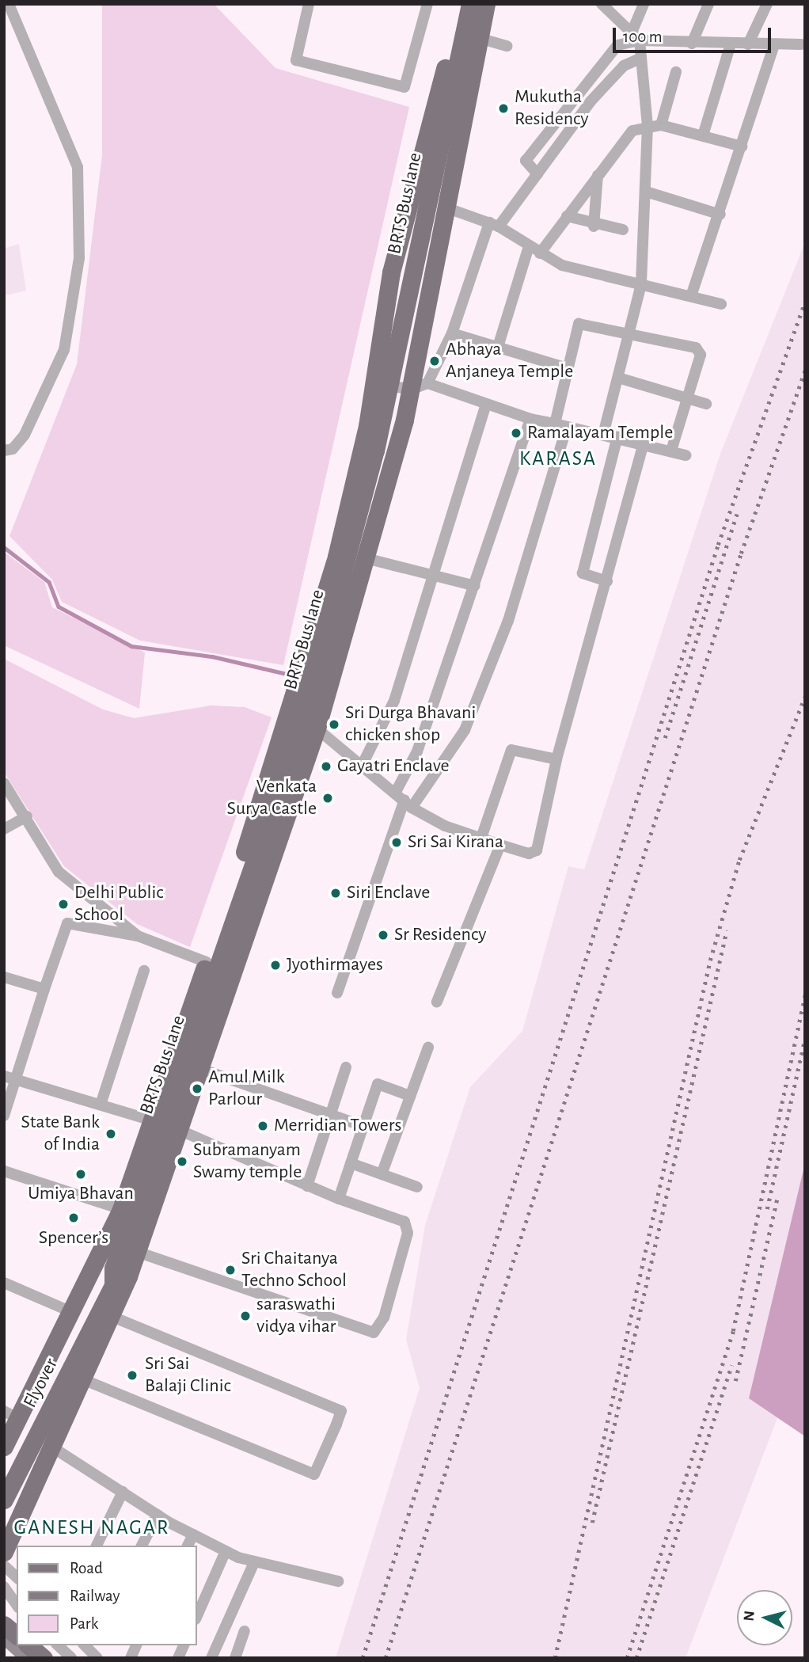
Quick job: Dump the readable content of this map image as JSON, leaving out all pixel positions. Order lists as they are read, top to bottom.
{
  "streets": {
    "main road": ["BRTS Bus lane", "Flyover"]
  },
  "crossings": [
    ["BRTS Bus lane", "Flyover"]
  ],
  "districts": ["KARASA", "GANESH NAGAR"],
  "places": [
    "Mukutha Residency",
    "Abhaya Anjaneya Temple",
    "Ramalayam Temple",
    "Sri Durga Bhavani chicken shop",
    "Gayatri Enclave",
    "Venkata Surya Castle",
    "Sri Sai Kirana",
    "Siri Enclave",
    "Delhi Public School",
    "Sr Residency",
    "Jyothirmayes",
    "Amul Milk Parlour",
    "Merridian Towers",
    "State Bank of India",
    "Subramanyam Swamy temple",
    "Umiya Bhavan",
    "Spencer’s",
    "Sri Chaitanya Techno School",
    "saraswathi vidya vihar",
    "Sri Sai Balaji Clinic"
  ],
  "legend": ["Road", "Railway", "Park"],
  "scale_bar": "100 m",
  "north": "left"
}
